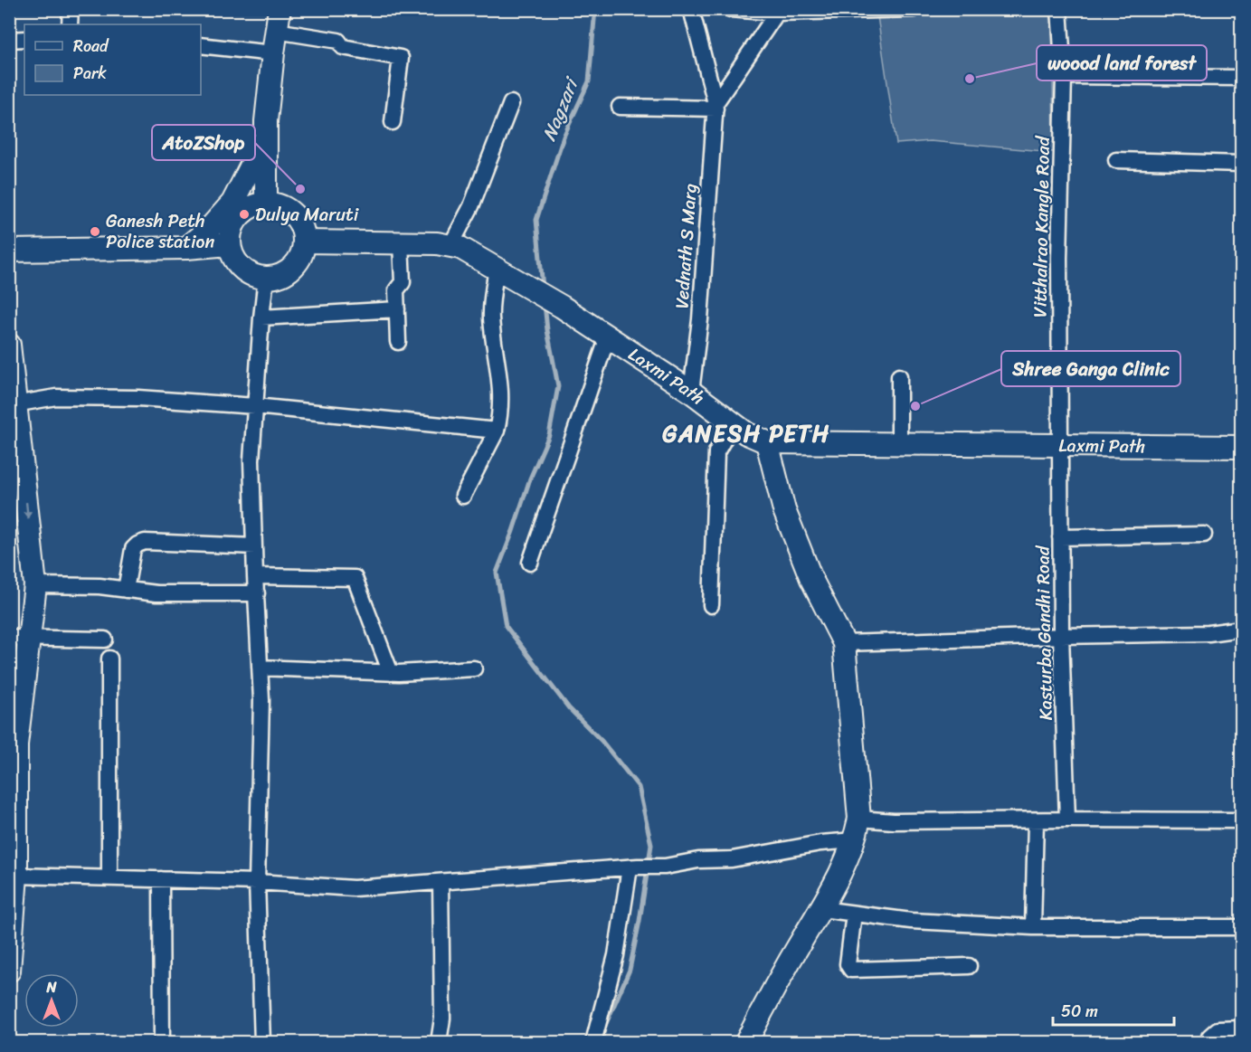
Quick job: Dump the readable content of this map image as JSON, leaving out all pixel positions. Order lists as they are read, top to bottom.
{
  "streets": {
    "street": [
      "Vitthalrao Kangle Road",
      "Vednath S Marg",
      "Laxmi Path",
      "Kasturba Gandhi Road"
    ]
  },
  "crossings": [
    ["Vitthalrao Kangle Road", "Laxmi Path"],
    ["Vitthalrao Kangle Road", "Kasturba Gandhi Road"],
    ["Vednath S Marg", "Laxmi Path"],
    ["Laxmi Path", "Kasturba Gandhi Road"]
  ],
  "districts": ["GANESH PETH"],
  "water": ["Nagzari"],
  "places": [
    "woood land forest",
    "AtoZShop",
    "Dulya Maruti",
    "Ganesh Peth Police station",
    "Shree Ganga Clinic"
  ],
  "legend": ["Road", "Park"],
  "scale_bar": "50 m",
  "north": "top"
}
